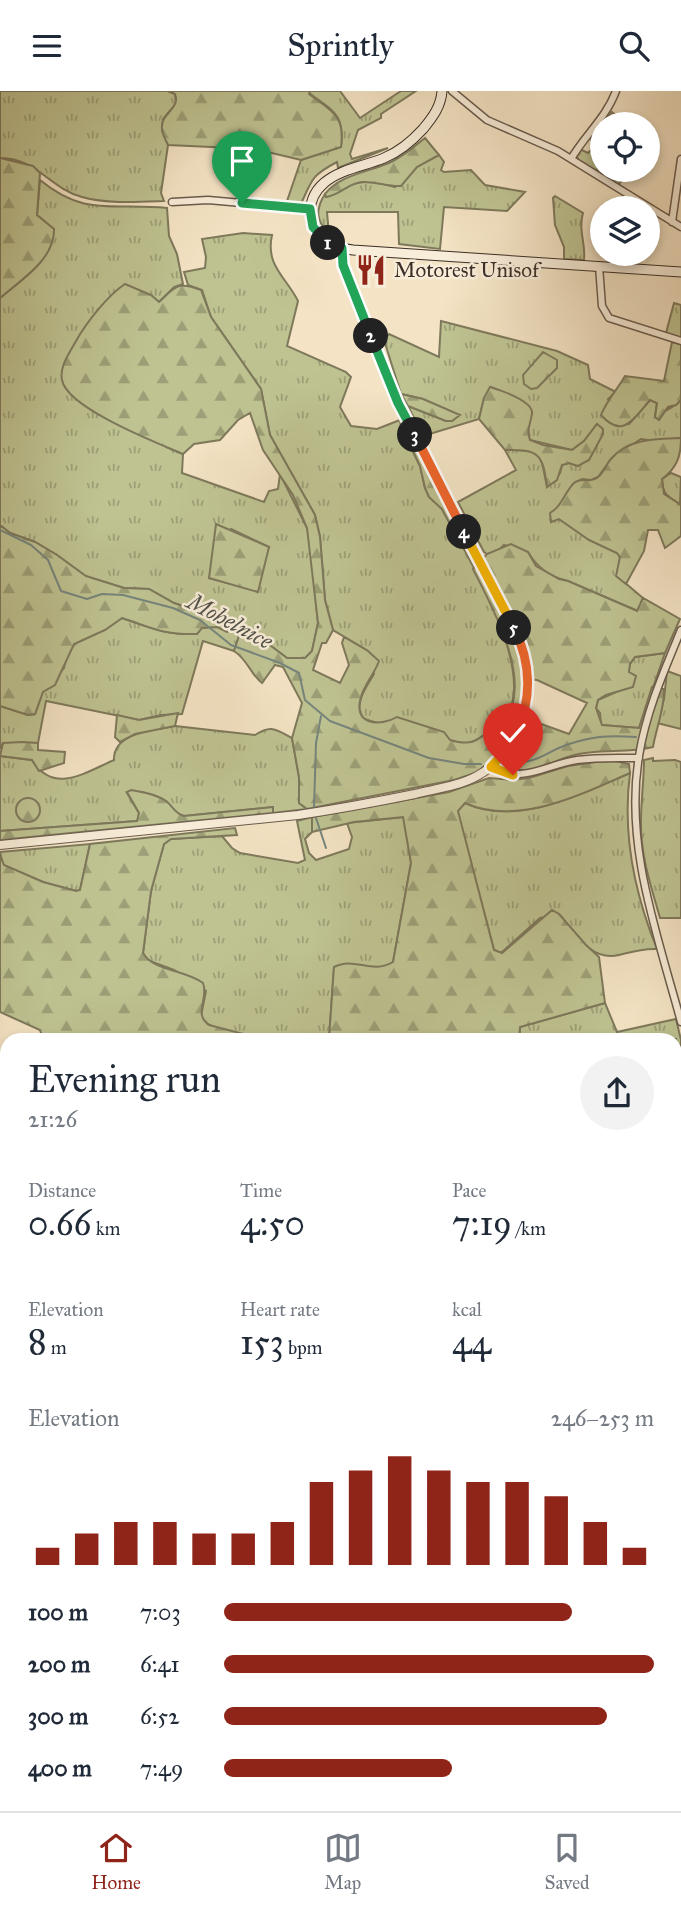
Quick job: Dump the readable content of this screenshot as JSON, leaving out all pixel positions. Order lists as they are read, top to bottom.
{
  "water": ["Mohelnice"],
  "places": {
    "restaurant": ["Motorest Unisof"]
  },
  "page": {
    "header": "Sprintly",
    "pins": [
      "1",
      "2",
      "3",
      "4",
      "5"
    ],
    "heading": ["Evening run", "21:26"],
    "stats": [
      ["Distance", "0.66 km"],
      ["Time", "4:50"],
      ["Pace", "7:19 /km"],
      ["Elevation", "8 m"],
      ["Heart rate", "153 bpm"],
      ["kcal", "44"]
    ],
    "chart": ["Elevation", "246–253 m"],
    "list": [
      {
        "name": "100 m",
        "note": "7:03"
      },
      {
        "name": "200 m",
        "note": "6:41"
      },
      {
        "name": "300 m",
        "note": "6:52"
      },
      {
        "name": "400 m",
        "note": "7:49"
      }
    ],
    "tabs": ["Home", "Map", "Saved"]
  }
}
